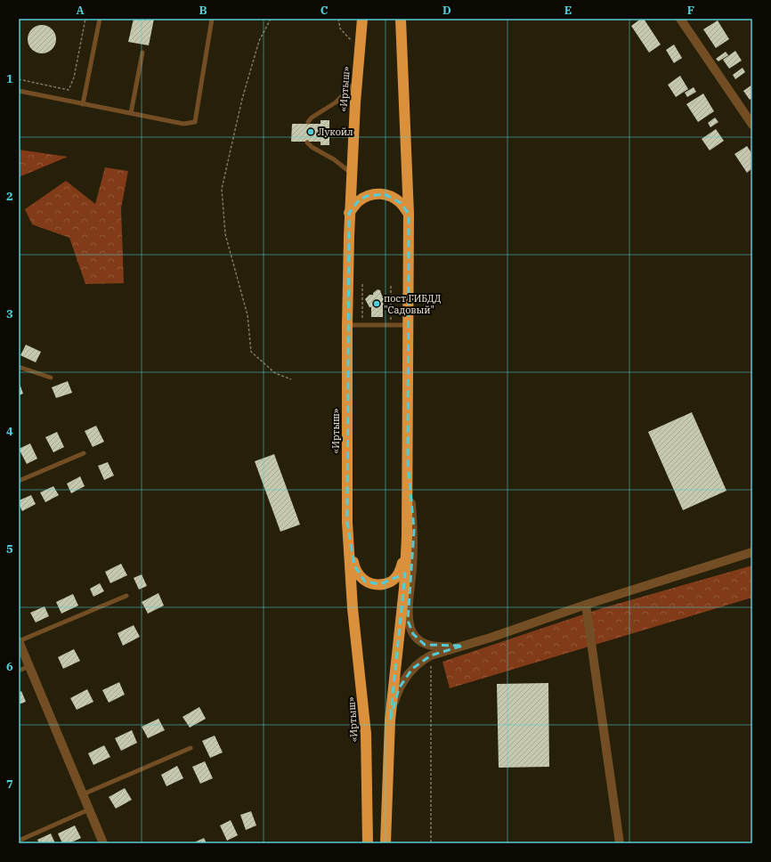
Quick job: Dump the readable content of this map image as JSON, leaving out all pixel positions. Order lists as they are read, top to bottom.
{
  "streets": {
    "highway": ["«Иртыш»"]
  },
  "places": ["Лукойл", "пост ГИБДД \"Садовый\""],
  "grid": {
    "columns": [
      "A",
      "B",
      "C",
      "D",
      "E",
      "F"
    ],
    "rows": [
      "1",
      "2",
      "3",
      "4",
      "5",
      "6",
      "7"
    ]
  }
}
